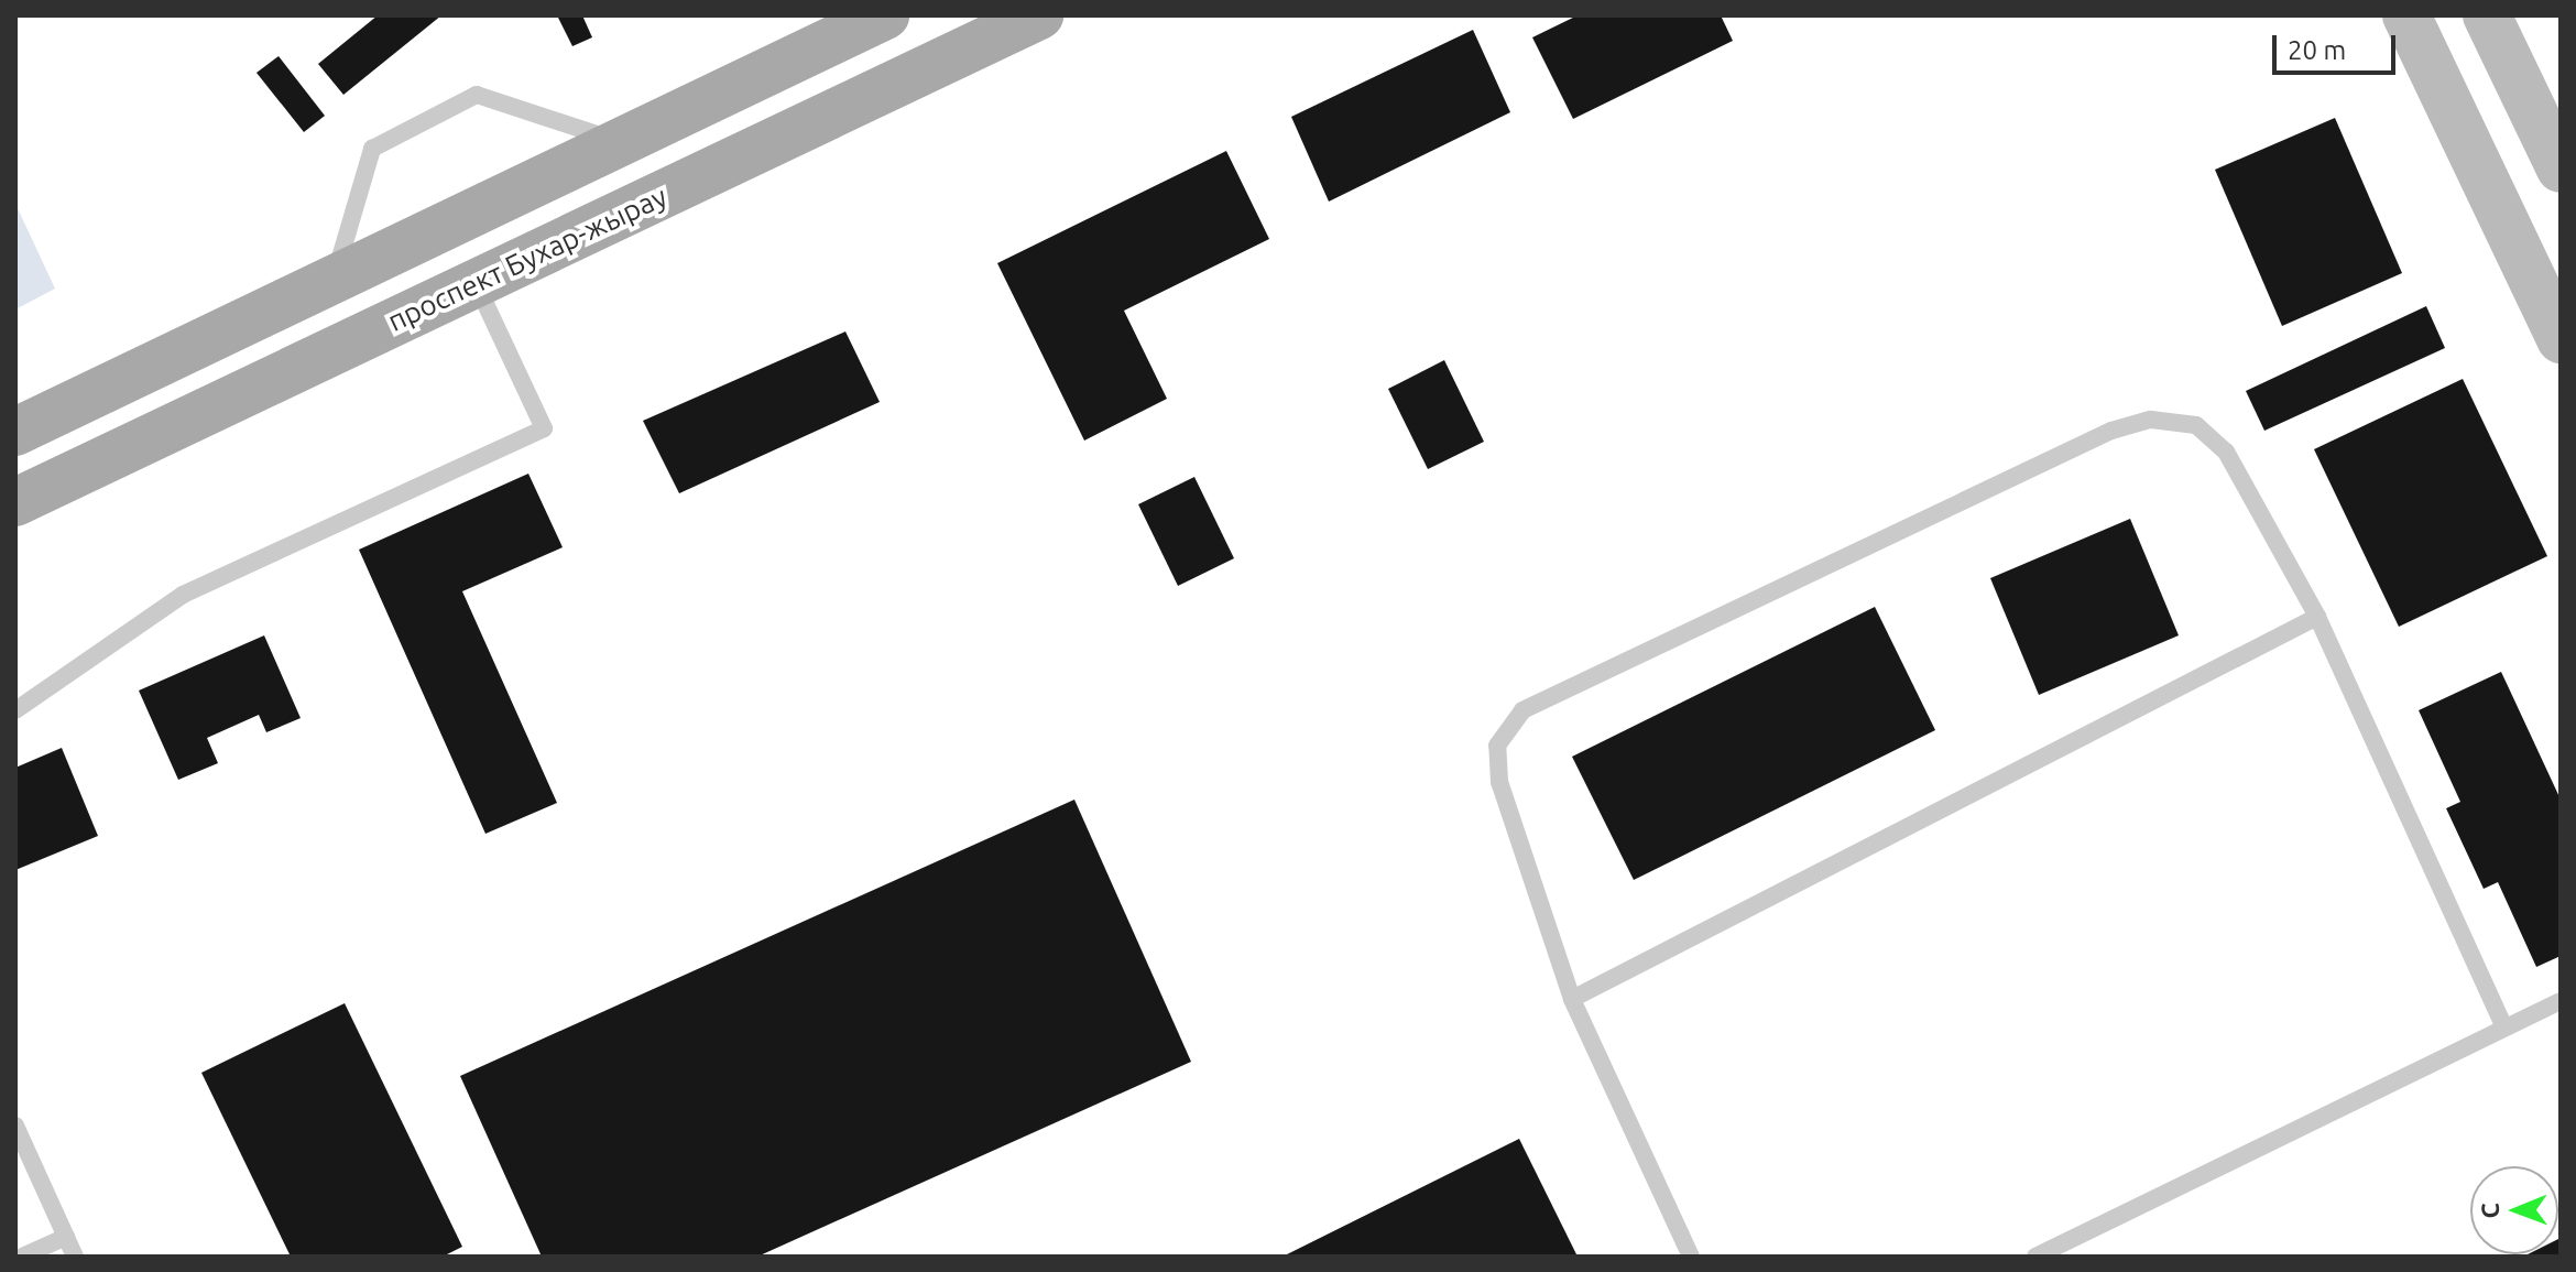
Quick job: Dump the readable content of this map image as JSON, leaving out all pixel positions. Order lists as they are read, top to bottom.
{
  "streets": {
    "main road": ["проспект Бухар-жырау"]
  },
  "scale_bar": "20 m",
  "north": "left"
}
